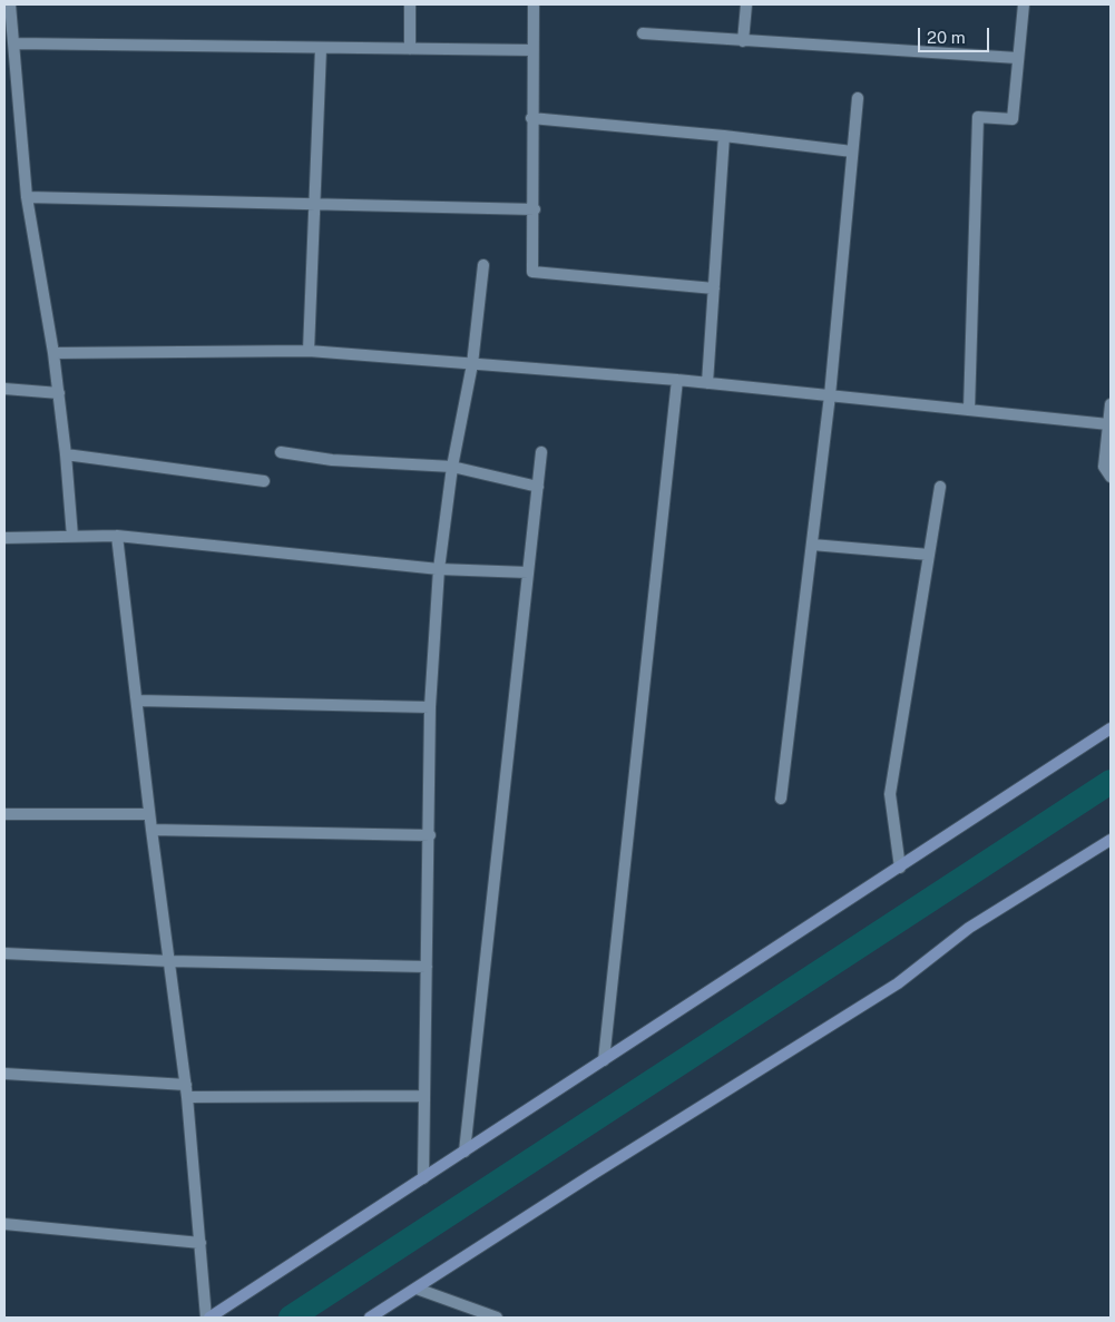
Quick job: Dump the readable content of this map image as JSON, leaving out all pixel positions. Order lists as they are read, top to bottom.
{
  "scale_bar": "20 m"
}
